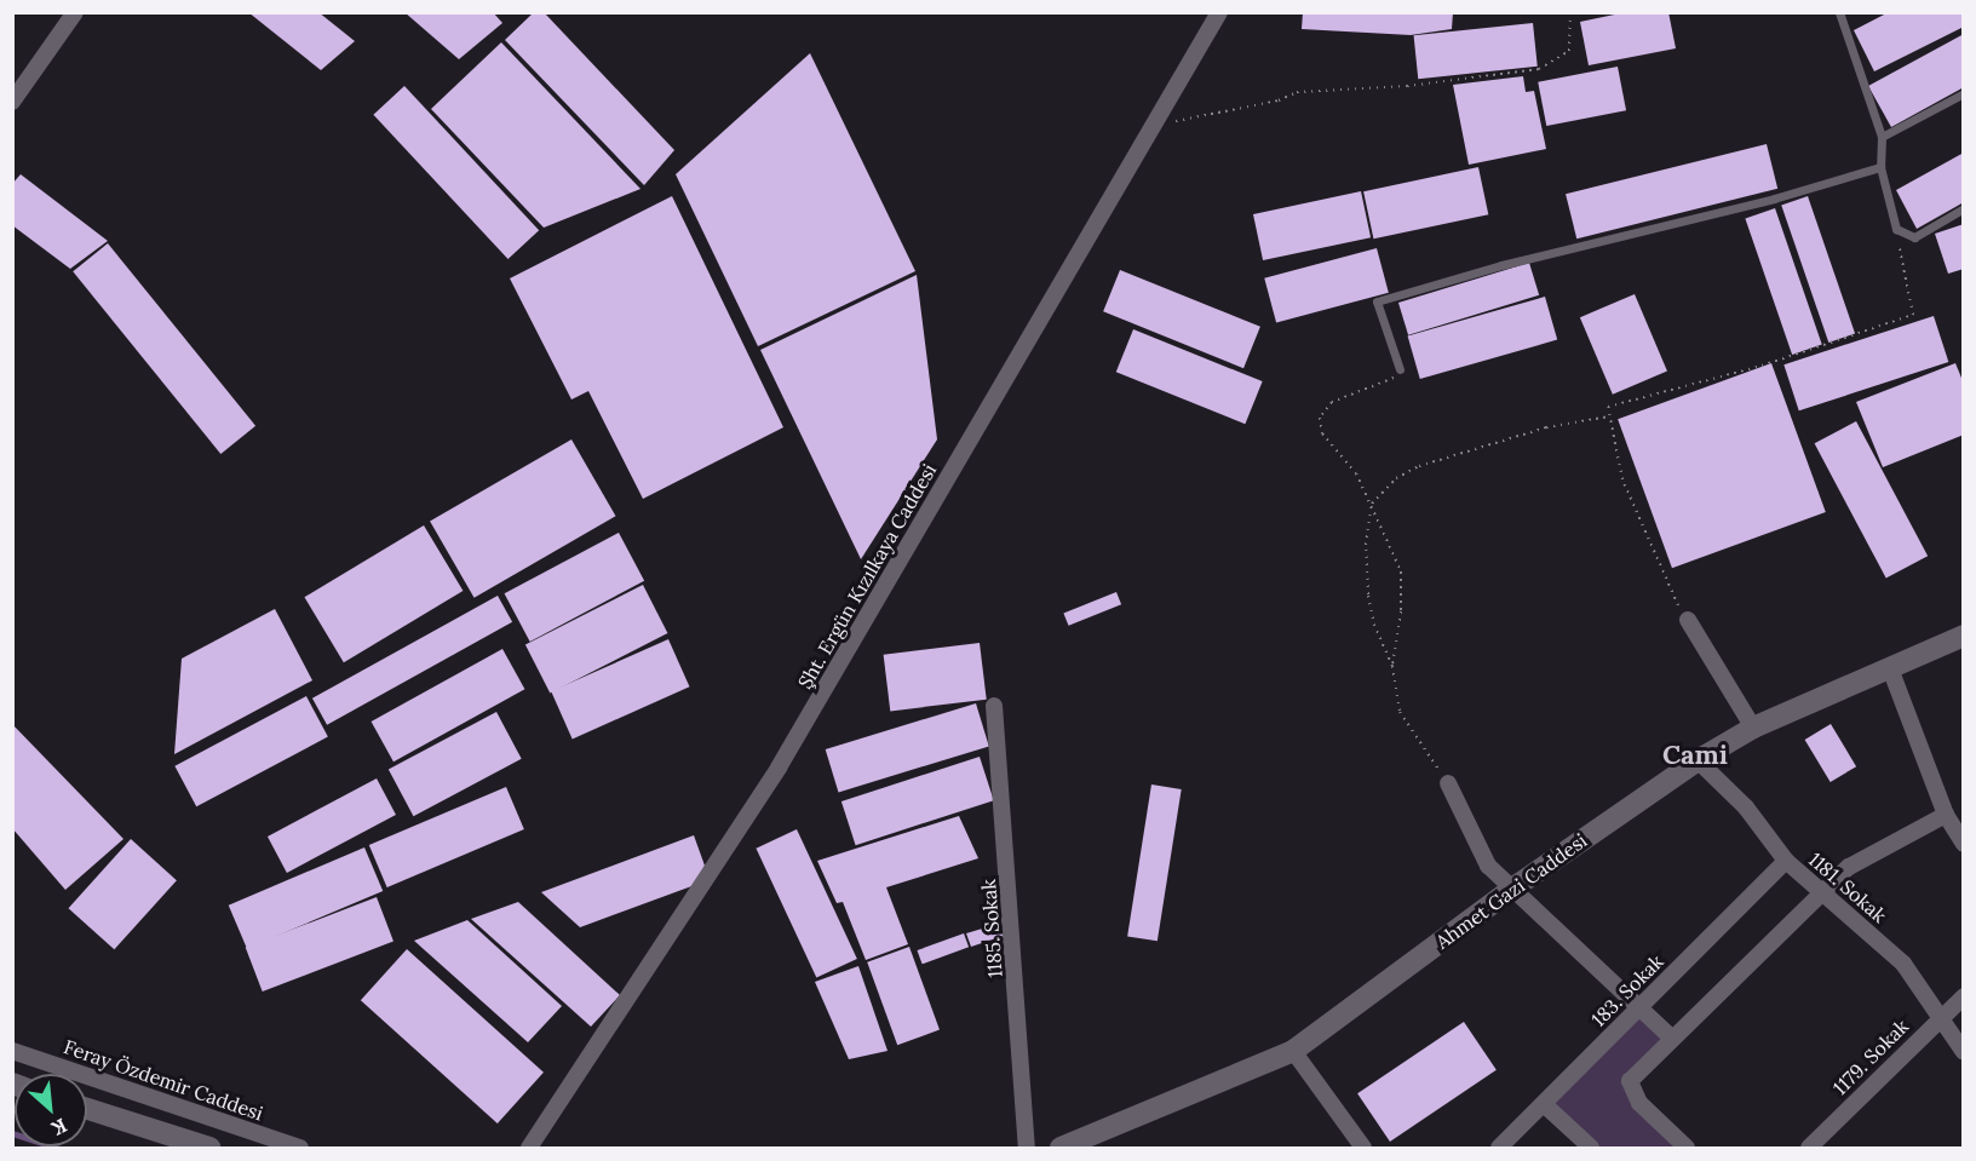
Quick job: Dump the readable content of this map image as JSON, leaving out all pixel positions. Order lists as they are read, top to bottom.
{
  "streets": {
    "street": [
      "Şht. Ergün Kızılkaya Caddesi",
      "1181. Sokak",
      "Ahmet Gazi Caddesi",
      "1185. Sokak",
      "183. Sokak",
      "1179. Sokak",
      "Feray Özdemir Caddesi"
    ]
  },
  "crossings": [
    ["1181. Sokak", "Ahmet Gazi Caddesi"],
    ["1181. Sokak", "183. Sokak"],
    ["1181. Sokak", "1179. Sokak"]
  ],
  "districts": ["Cami"],
  "north": "bottom right"
}
